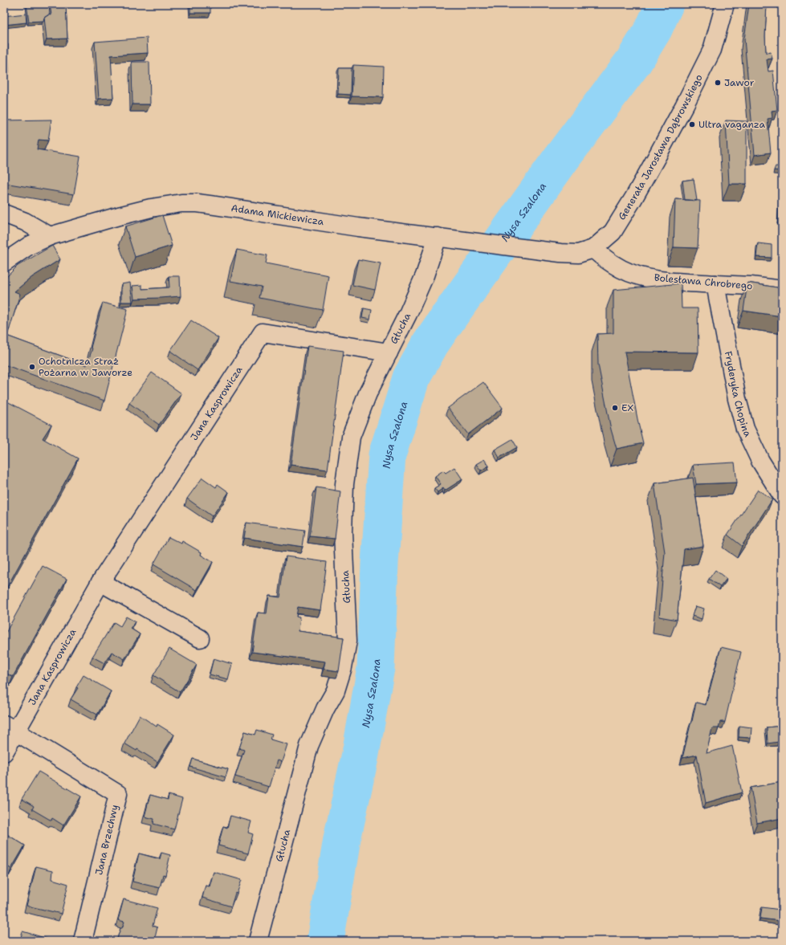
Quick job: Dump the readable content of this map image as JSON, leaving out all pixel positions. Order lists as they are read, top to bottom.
{
  "streets": {
    "street": [
      "Generała Jarosława Dąbrowskiego",
      "Adama Mickiewicza",
      "Bolesława Chrobrego",
      "Głucha",
      "Fryderyka Chopina",
      "Jana Kasprowicza",
      "Jana Brzechwy"
    ]
  },
  "crossings": [
    ["Generała Jarosława Dąbrowskiego", "Adama Mickiewicza"],
    ["Generała Jarosława Dąbrowskiego", "Bolesława Chrobrego"],
    ["Adama Mickiewicza", "Głucha"],
    ["Bolesława Chrobrego", "Fryderyka Chopina"],
    ["Głucha", "Jana Kasprowicza"],
    ["Jana Kasprowicza", "Jana Brzechwy"]
  ],
  "water": ["Nysa Szalona"],
  "places": [
    "Jawor",
    "Ultra vaganza",
    "Ochotnicza Straż Pożarna w Jaworze",
    "EX"
  ]
}
